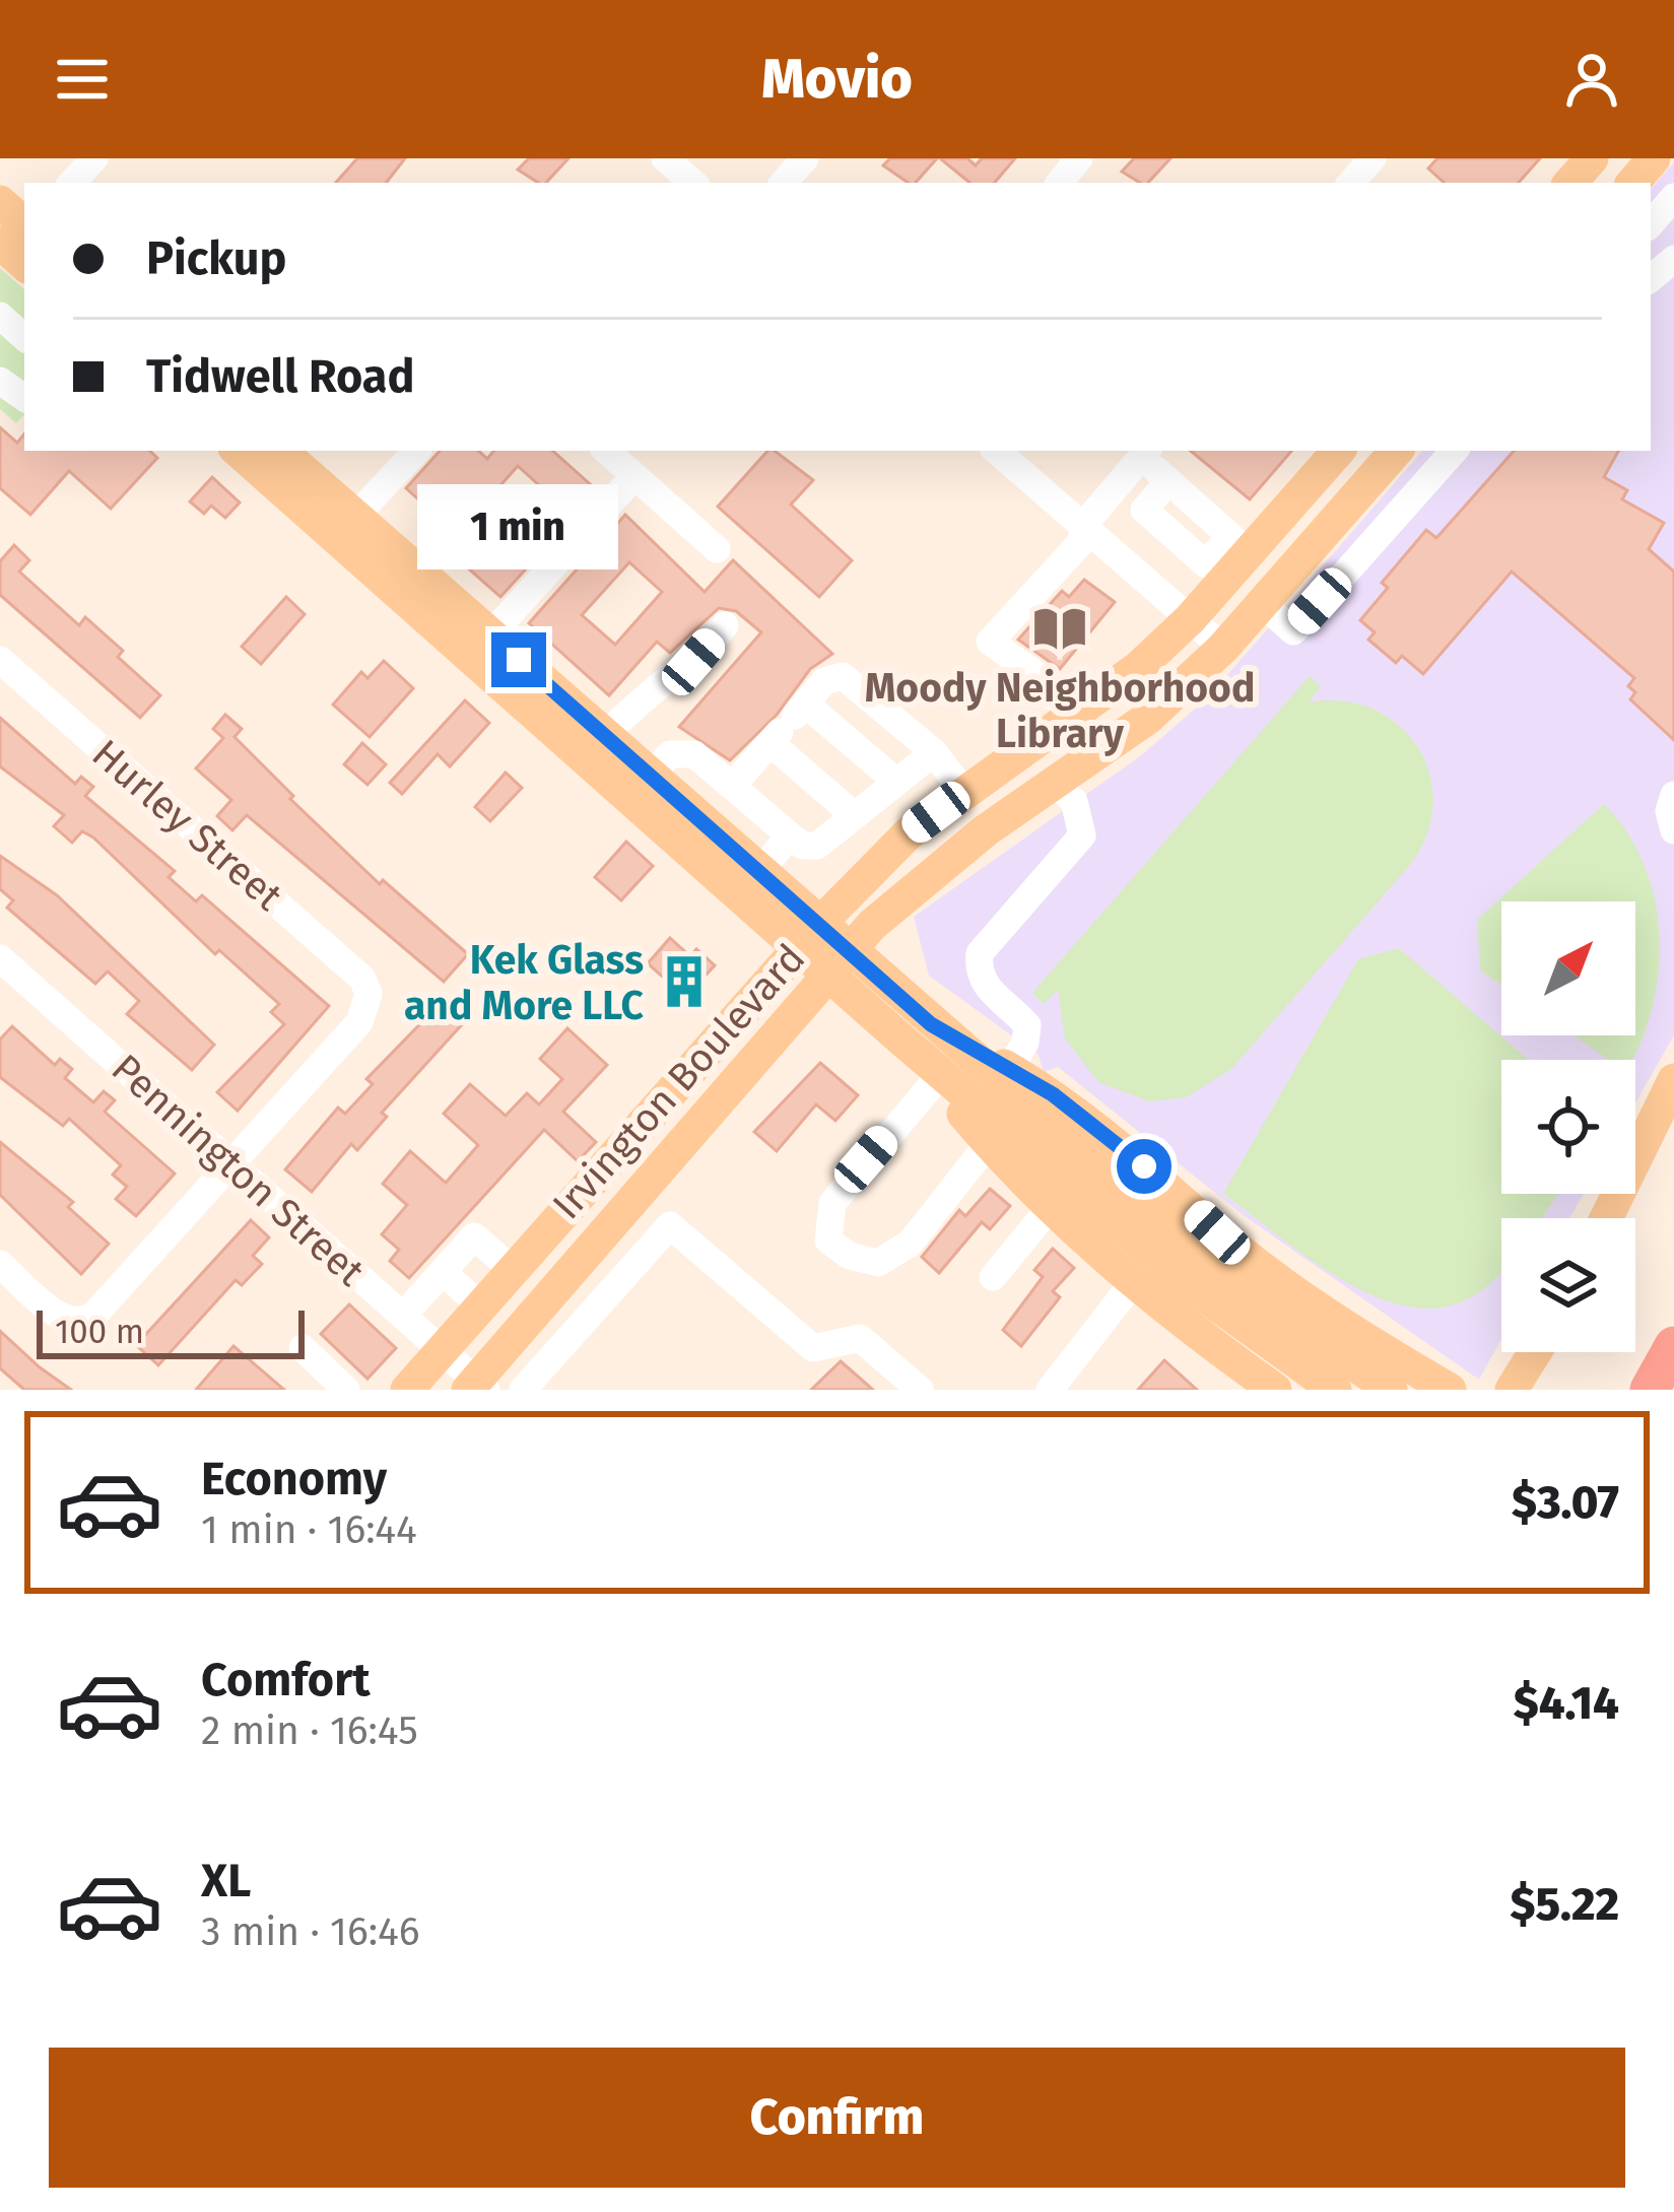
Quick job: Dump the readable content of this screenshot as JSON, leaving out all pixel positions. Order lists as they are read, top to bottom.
{
  "streets": {
    "main road": ["Irvington Boulevard"],
    "street": ["Hurley Street", "Pennington Street"]
  },
  "crossings": [
    ["Hurley Street", "Pennington Street"],
    ["Irvington Boulevard", "Pennington Street"]
  ],
  "places": {
    "library": ["Moody Neighborhood Library"],
    "building": ["Kek Glass and More LLC"]
  },
  "scale_bar": "100 m",
  "north": "top right",
  "page": {
    "header": "Movio",
    "banner": ["Pickup", "Tidwell Road"],
    "bubble": "1 min",
    "scale": "100 m",
    "list": [
      {
        "name": "Economy",
        "note": "1 min · 16:44",
        "value": "$3.07"
      },
      {
        "name": "Comfort",
        "note": "2 min · 16:45",
        "value": "$4.14"
      },
      {
        "name": "XL",
        "note": "3 min · 16:46",
        "value": "$5.22"
      }
    ],
    "buttons": "Confirm"
  }
}
